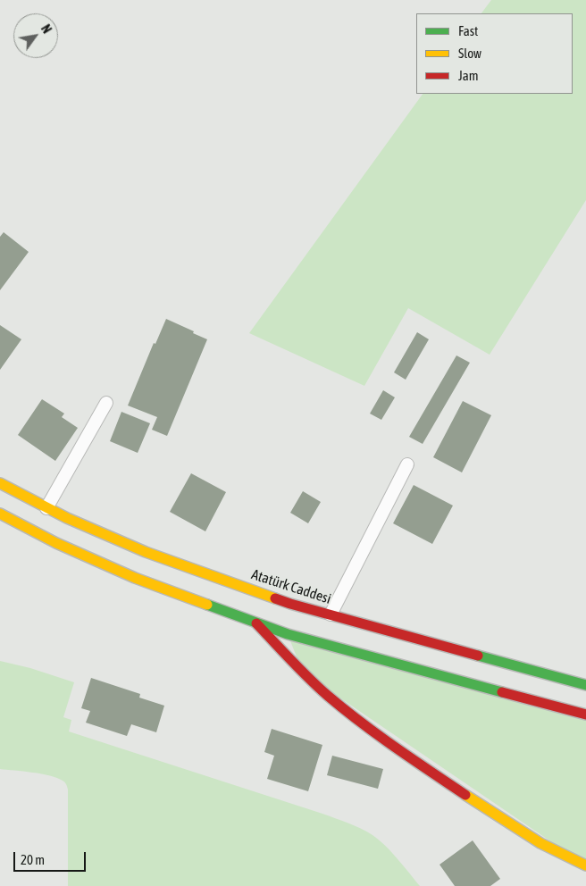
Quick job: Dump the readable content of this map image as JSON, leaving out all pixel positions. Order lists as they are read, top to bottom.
{
  "streets": {
    "main road": ["Atatürk Caddesi"]
  },
  "legend": ["Fast", "Slow", "Jam"],
  "scale_bar": "20 m",
  "north": "top right"
}
